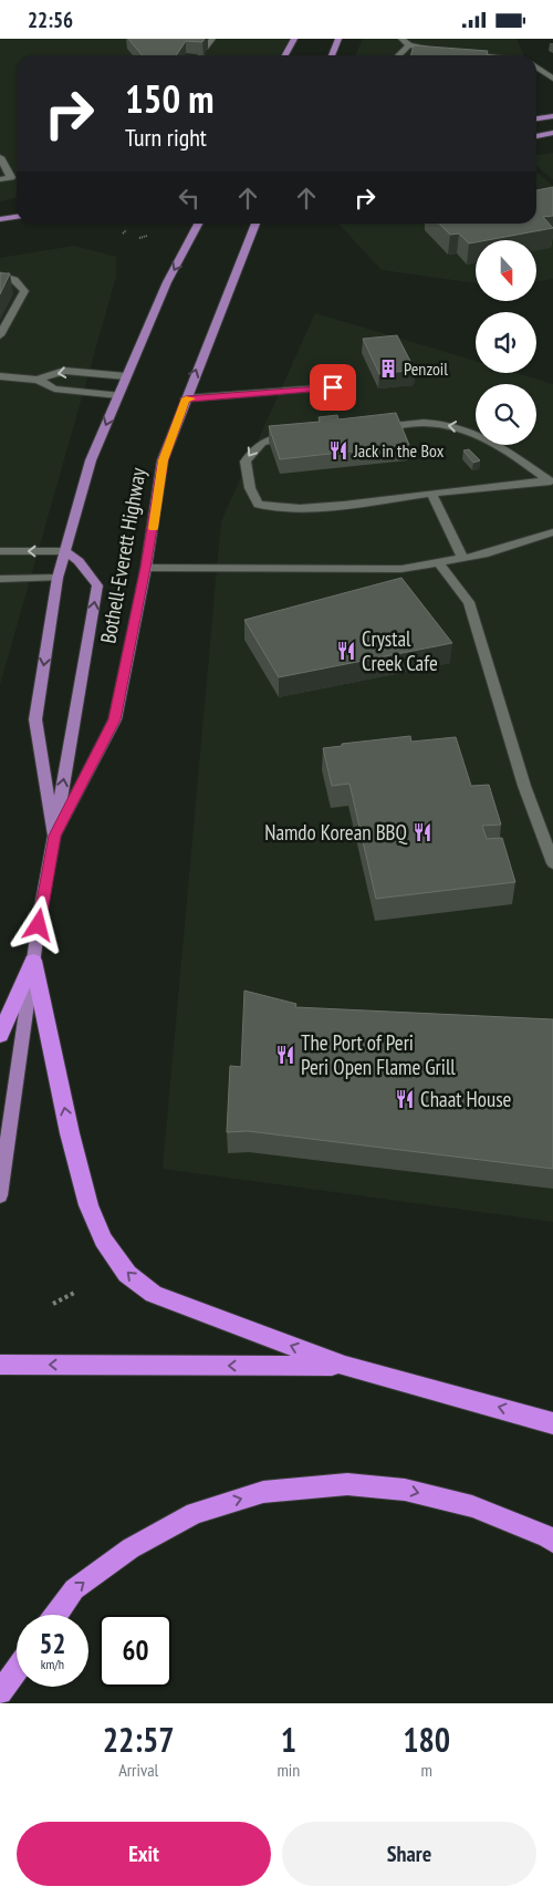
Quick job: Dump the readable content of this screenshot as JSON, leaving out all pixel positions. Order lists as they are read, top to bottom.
{
  "streets": {
    "main road": ["Bothell-Everett Highway"]
  },
  "places": {
    "building": ["Penzoil"],
    "restaurant": [
      "Jack in the Box",
      "Crystal Creek Cafe",
      "Namdo Korean BBQ",
      "The Port of Peri Peri Open Flame Grill",
      "Chaat House"
    ]
  },
  "north": "bottom",
  "page": {
    "status": "22:56",
    "turn": ["150 m", "Turn right"],
    "speed": "52 km/h",
    "limit": "60",
    "eta": [
      "22:57",
      "Arrival",
      "1",
      "min",
      "180",
      "m"
    ],
    "buttons": ["Exit", "Share"]
  }
}
